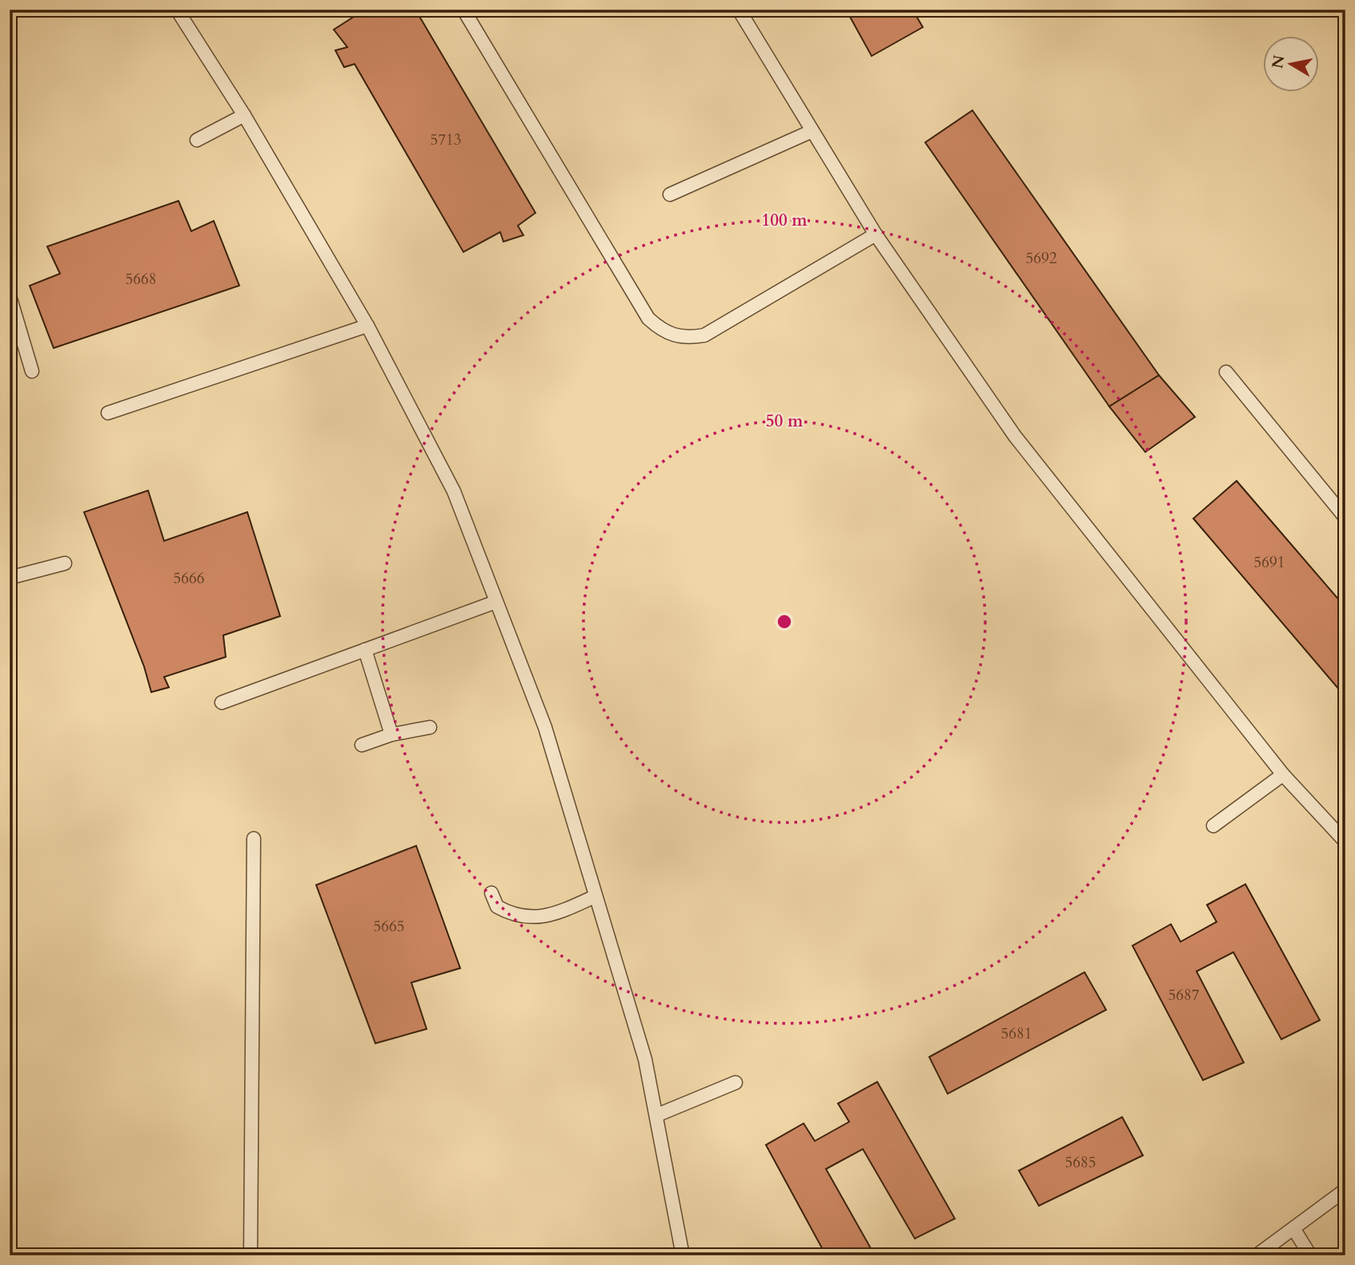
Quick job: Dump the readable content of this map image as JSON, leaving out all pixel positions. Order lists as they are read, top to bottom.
{
  "house_numbers": [
    "5713",
    "5692",
    "5668",
    "5691",
    "5666",
    "5665",
    "5687",
    "5681",
    "5685"
  ],
  "north": "left",
  "rings": ["100 m", "50 m"]
}
